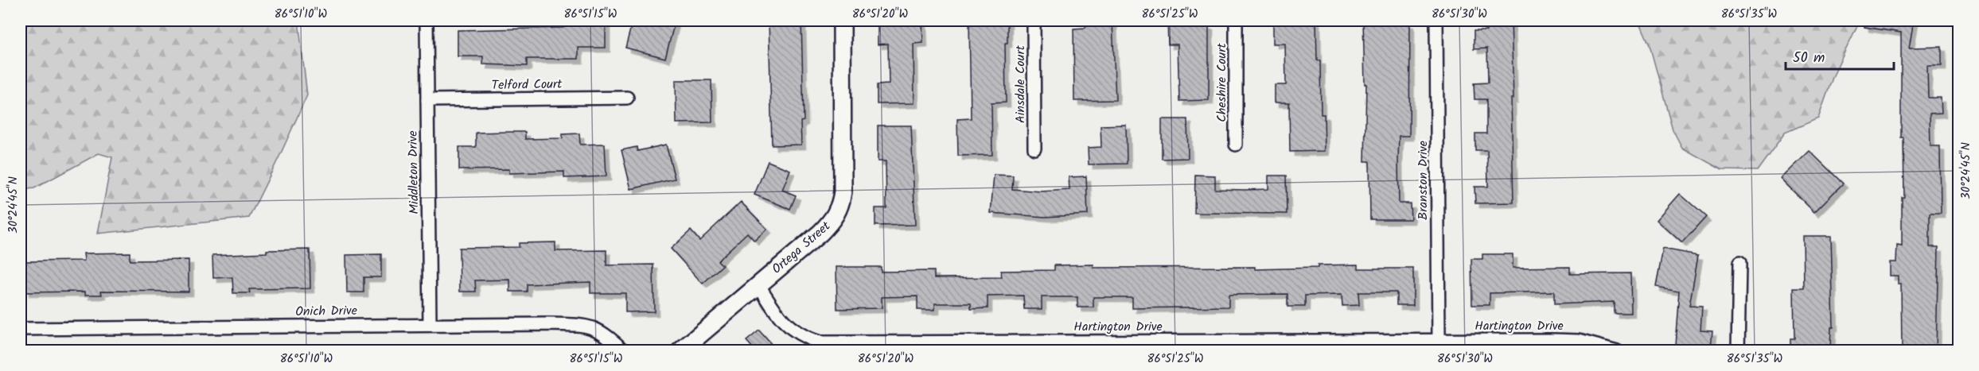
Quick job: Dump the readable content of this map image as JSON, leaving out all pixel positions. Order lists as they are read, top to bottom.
{
  "streets": {
    "street": [
      "Cheshire Court",
      "Ainsdale Court",
      "Telford Court",
      "Middleton Drive",
      "Branston Drive",
      "Ortega Street",
      "Onich Drive",
      "Hartington Drive"
    ]
  },
  "crossings": [
    ["Telford Court", "Middleton Drive"],
    ["Middleton Drive", "Onich Drive"],
    ["Branston Drive", "Hartington Drive"],
    ["Ortega Street", "Hartington Drive"]
  ],
  "scale_bar": "50 m",
  "coordinates": [
    "86°51'10\"W",
    "86°51'15\"W",
    "86°51'20\"W",
    "86°51'25\"W",
    "86°51'30\"W",
    "86°51'35\"W",
    "30°24'45\"N"
  ]
}
